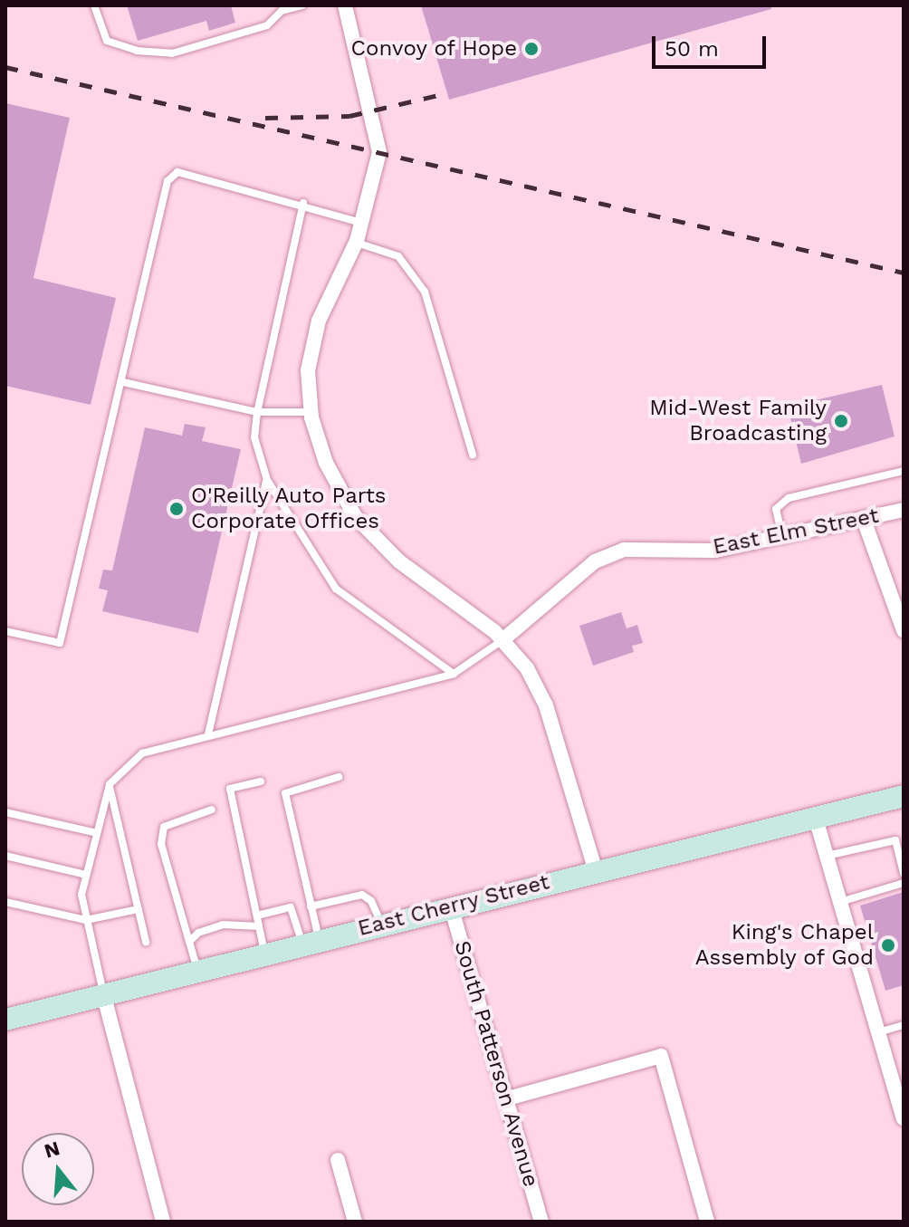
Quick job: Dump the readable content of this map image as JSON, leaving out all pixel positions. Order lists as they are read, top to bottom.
{
  "streets": {
    "street": ["East Elm Street", "East Cherry Street", "South Patterson Avenue"]
  },
  "crossings": [
    ["East Cherry Street", "South Patterson Avenue"]
  ],
  "places": [
    "Convoy of Hope",
    "Mid-West Family Broadcasting",
    "O'Reilly Auto Parts Corporate Offices",
    "King's Chapel Assembly of God"
  ],
  "scale_bar": "50 m",
  "north": "top"
}
